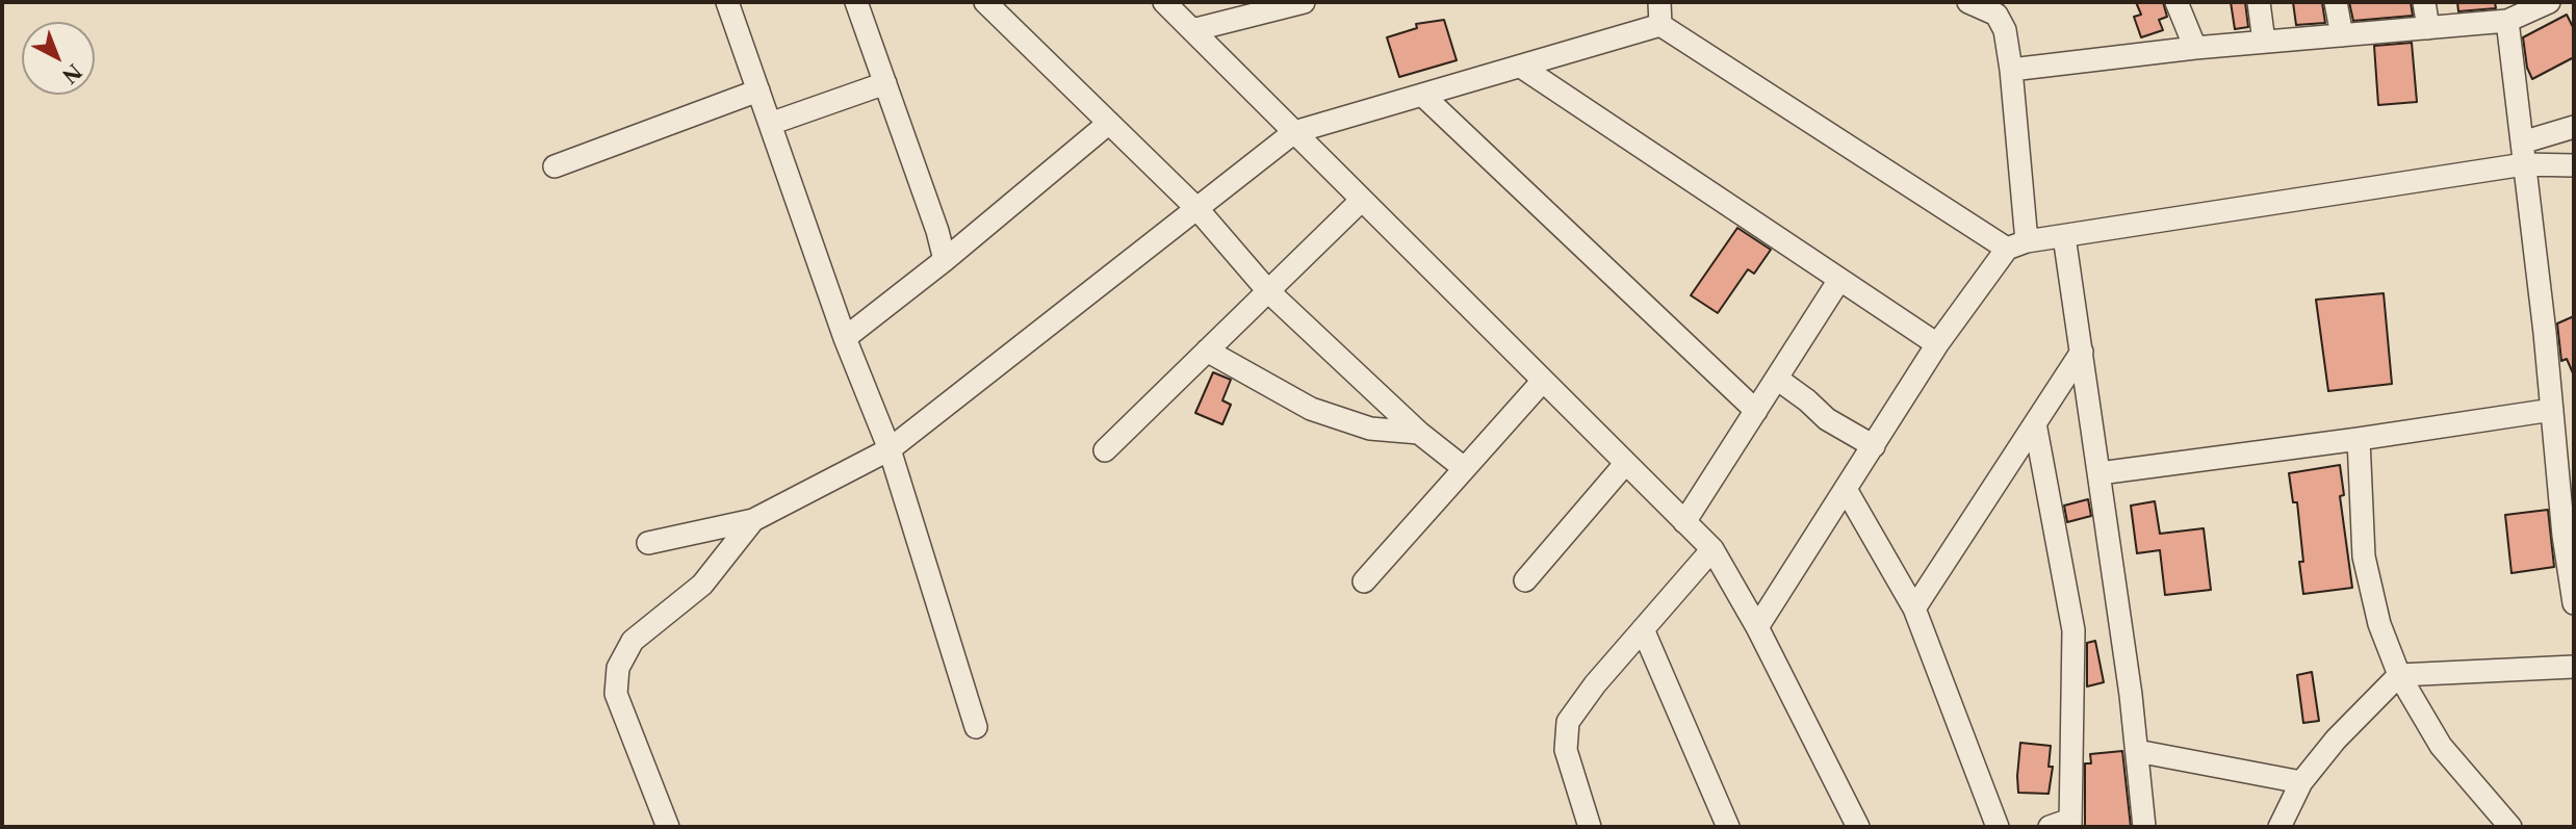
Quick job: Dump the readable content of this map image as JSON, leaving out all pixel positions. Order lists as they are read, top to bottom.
{
  "north": "bottom right"
}
